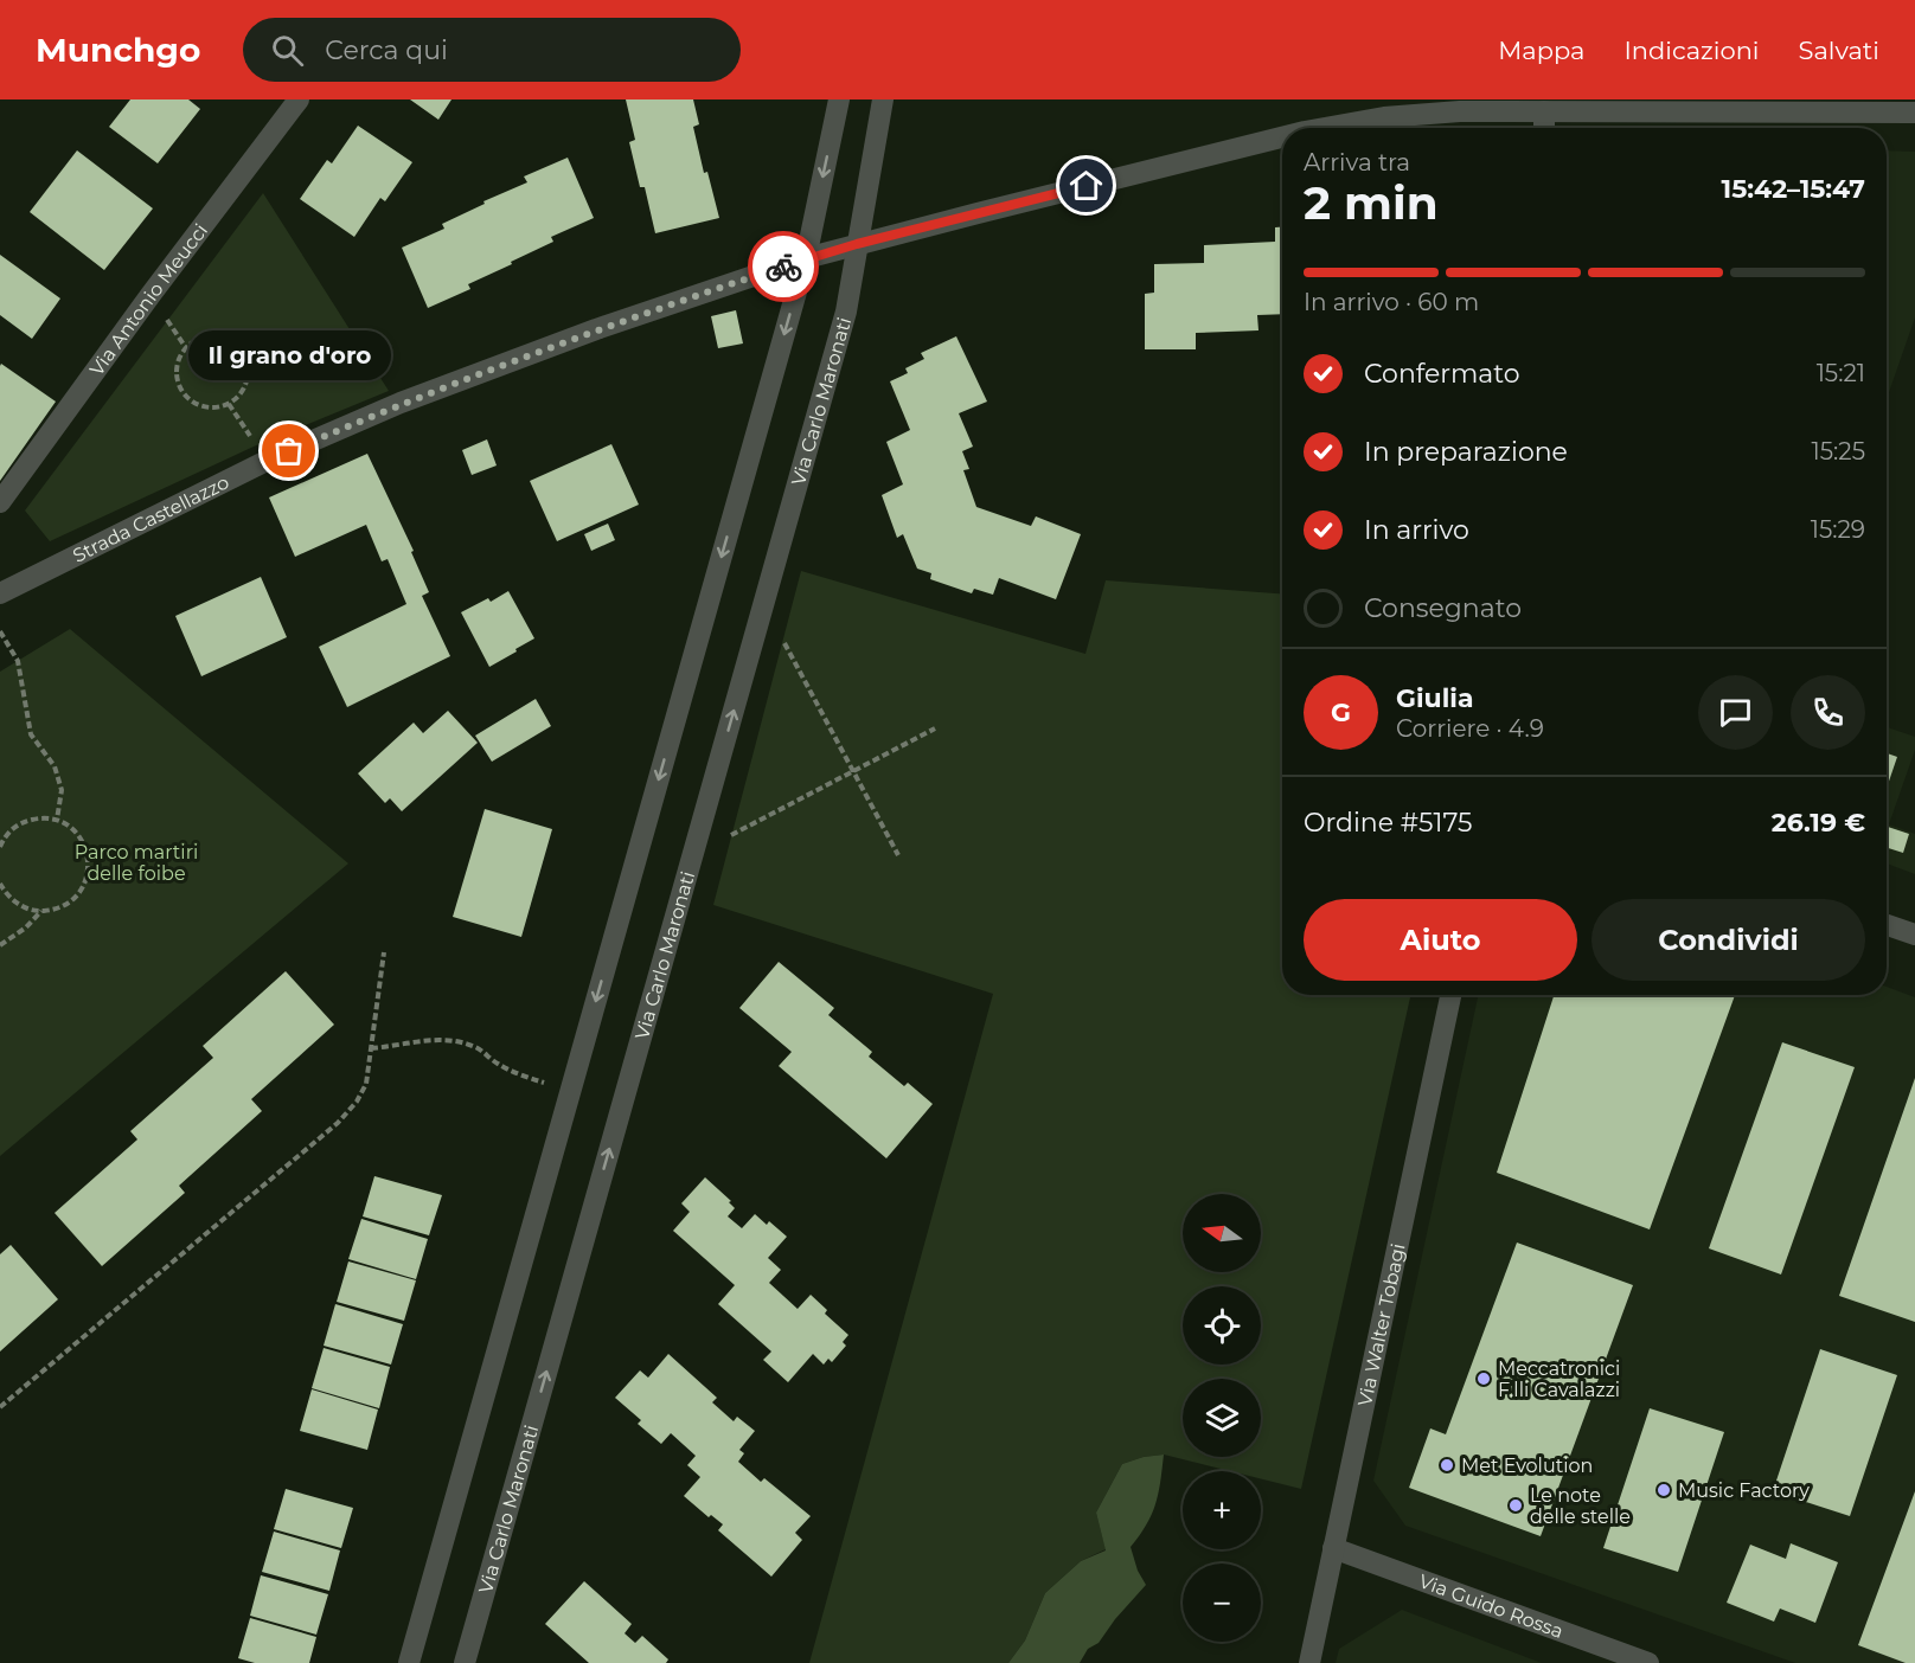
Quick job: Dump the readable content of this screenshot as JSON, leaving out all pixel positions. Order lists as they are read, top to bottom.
{
  "streets": {
    "street": [
      "Via Antonio Meucci",
      "Via Carlo Maronati",
      "Strada Castellazzo",
      "Via Walter Tobagi",
      "Via Guido Rossa"
    ]
  },
  "crossings": [
    ["Via Carlo Maronati", "Strada Castellazzo"],
    ["Via Walter Tobagi", "Via Guido Rossa"]
  ],
  "parks": ["Parco martiri delle foibe"],
  "places": [
    "Il grano d'oro",
    "Meccatronici F.lli Cavalazzi",
    "Met Evolution",
    "Music Factory",
    "Le note delle stelle"
  ],
  "north": "left",
  "page": {
    "header": "Munchgo",
    "search": "Cerca qui",
    "nav": ["Mappa", "Indicazioni", "Salvati"],
    "heading": ["2 min", "Arriva tra", "15:42–15:47"],
    "panel": [
      "Giulia",
      "Corriere · 4.9",
      "Ordine #5175",
      "26.19 €"
    ],
    "bar": "In arrivo · 60 m",
    "bubble": "Il grano d'oro",
    "list": [
      ["Confermato", "15:21"],
      ["In preparazione", "15:25"],
      ["In arrivo", "15:29"],
      "Consegnato"
    ],
    "round": "G",
    "buttons": ["Aiuto", "Condividi"],
    "map_buttons": ["+", "−"]
  }
}
